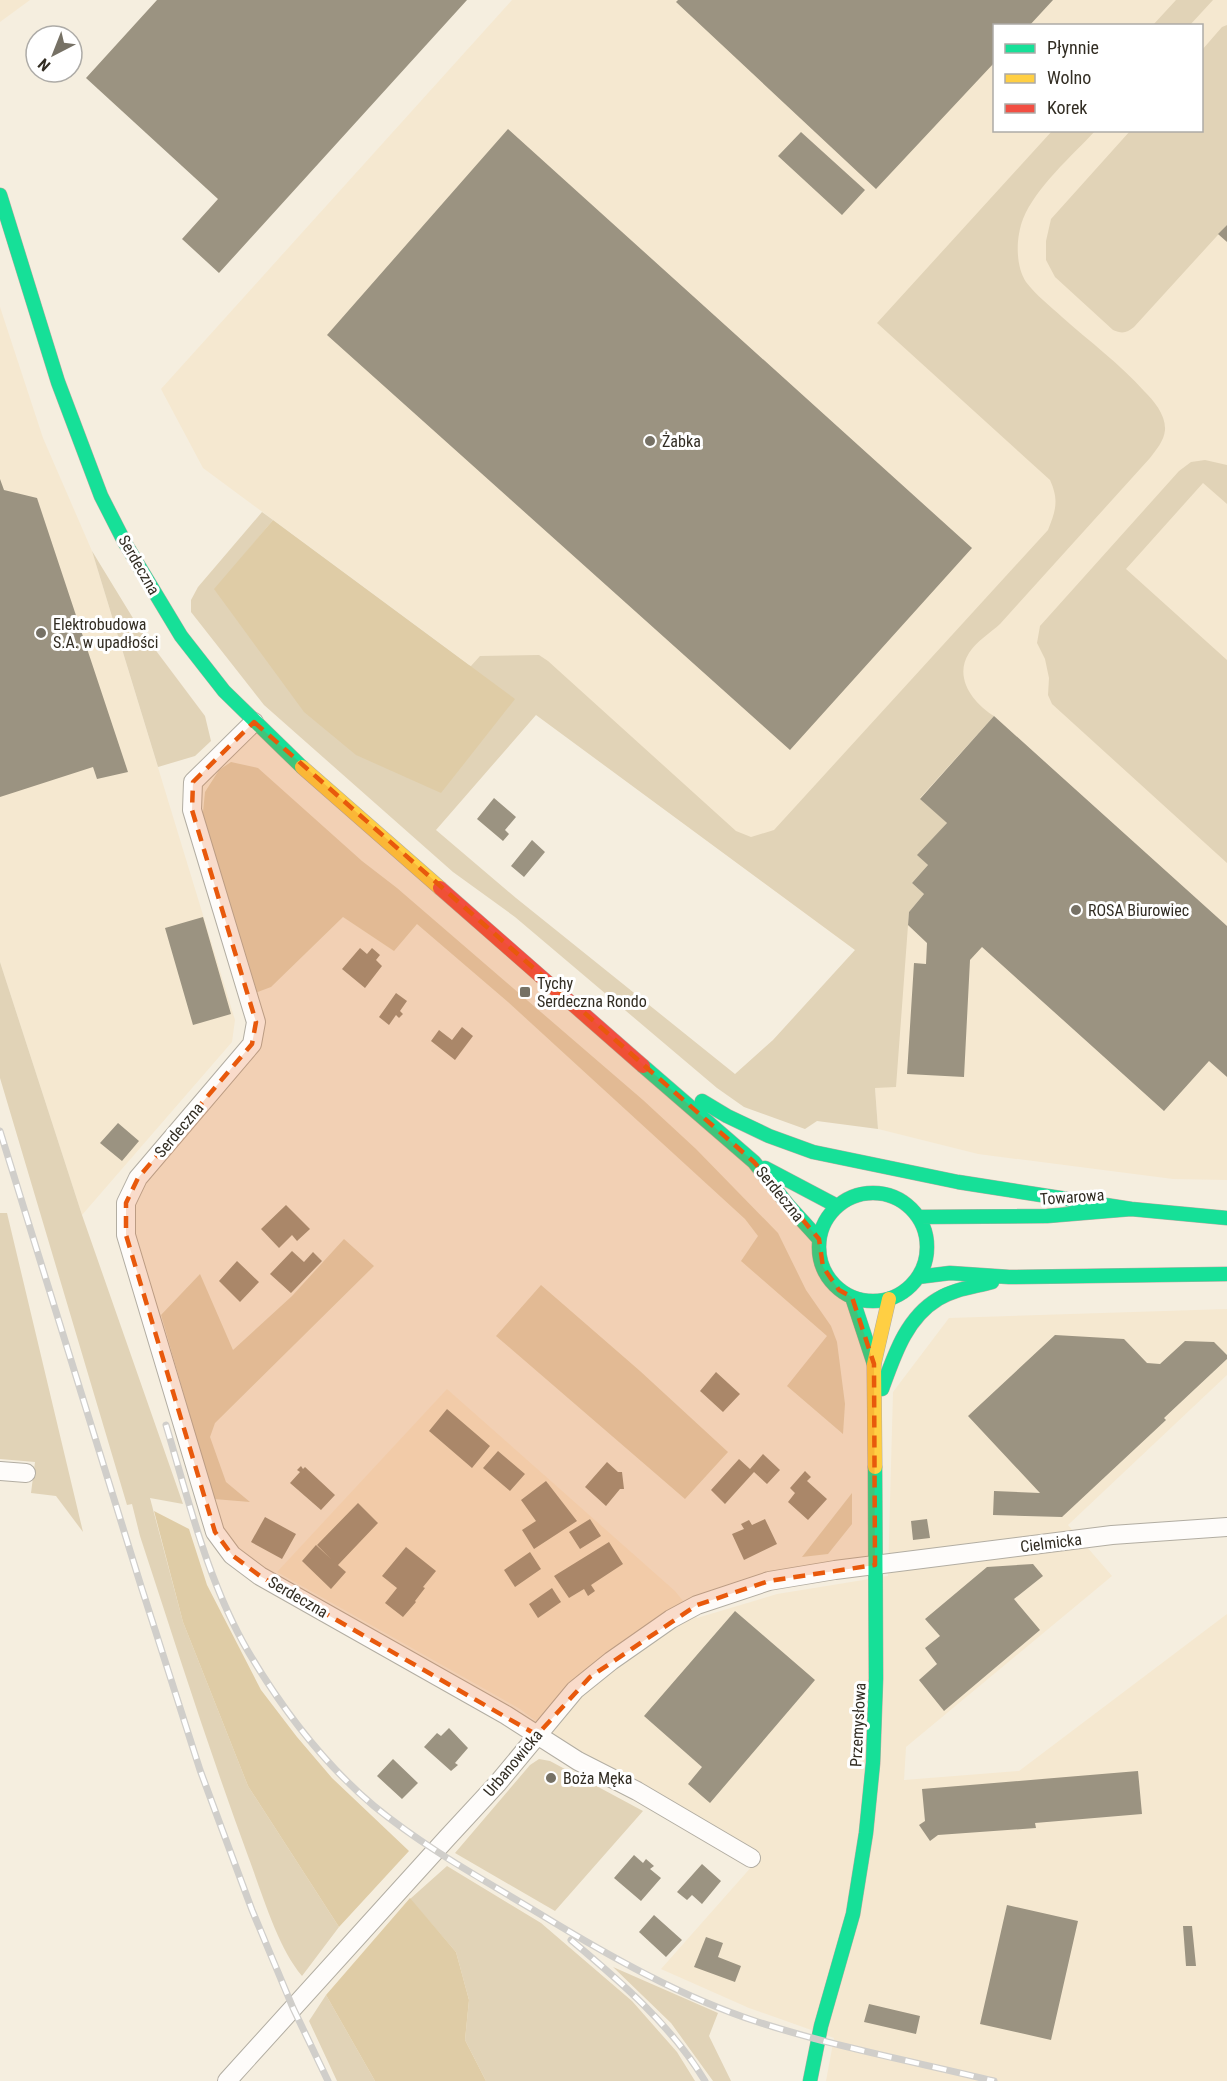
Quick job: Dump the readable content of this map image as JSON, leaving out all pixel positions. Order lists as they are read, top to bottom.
{
  "streets": {
    "street": [
      "Serdeczna",
      "Towarowa",
      "Cielmicka",
      "Przemysłowa",
      "Urbanowicka"
    ]
  },
  "crossings": [
    ["Serdeczna", "Towarowa"],
    ["Serdeczna", "Przemysłowa"],
    ["Serdeczna", "Urbanowicka"],
    ["Towarowa", "Przemysłowa"],
    ["Cielmicka", "Przemysłowa"],
    ["Cielmicka", "Urbanowicka"],
    ["Przemysłowa", "Urbanowicka"]
  ],
  "places": {
    "other": [
      "Żabka",
      "Elektrobudowa S.A. w upadłości",
      "ROSA Biurowiec",
      "Boża Męka"
    ],
    "transit": ["Tychy Serdeczna Rondo"]
  },
  "legend": ["Płynnie", "Wolno", "Korek"],
  "north": "bottom left"
}
